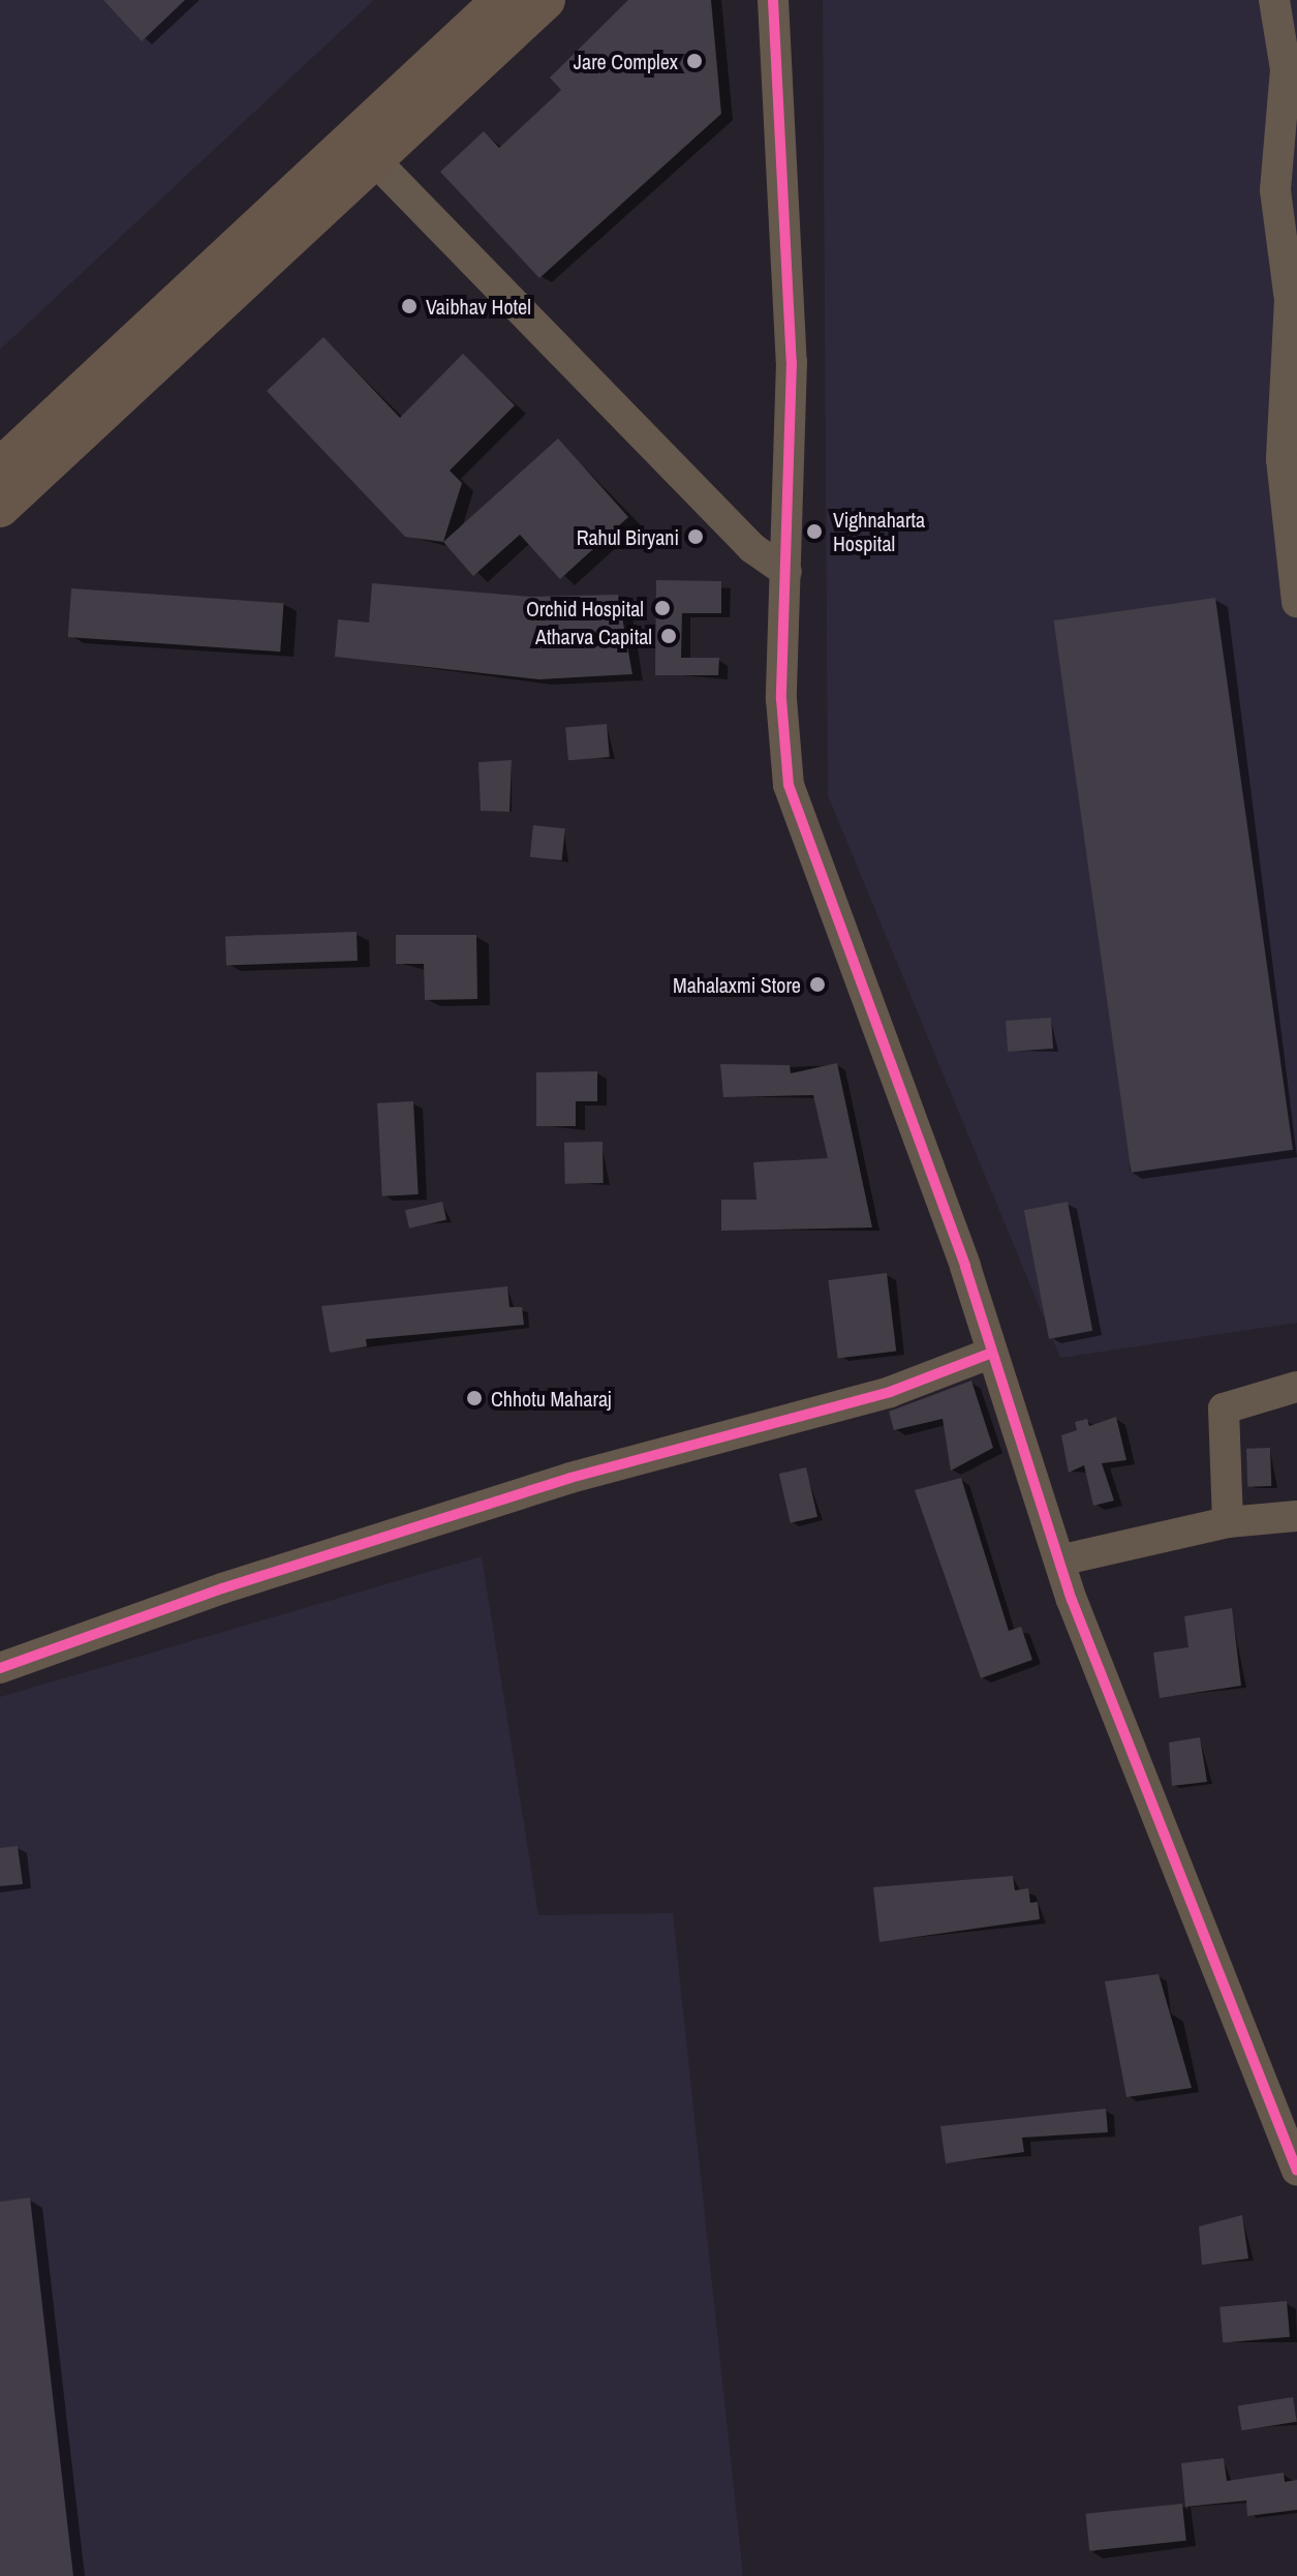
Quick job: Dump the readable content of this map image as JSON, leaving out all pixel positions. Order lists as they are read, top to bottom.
{
  "places": [
    "Jare Complex",
    "Vaibhav Hotel",
    "Vighnaharta Hospital",
    "Rahul Biryani",
    "Orchid Hospital",
    "Atharva Capital",
    "Mahalaxmi Store",
    "Chhotu Maharaj"
  ]
}
